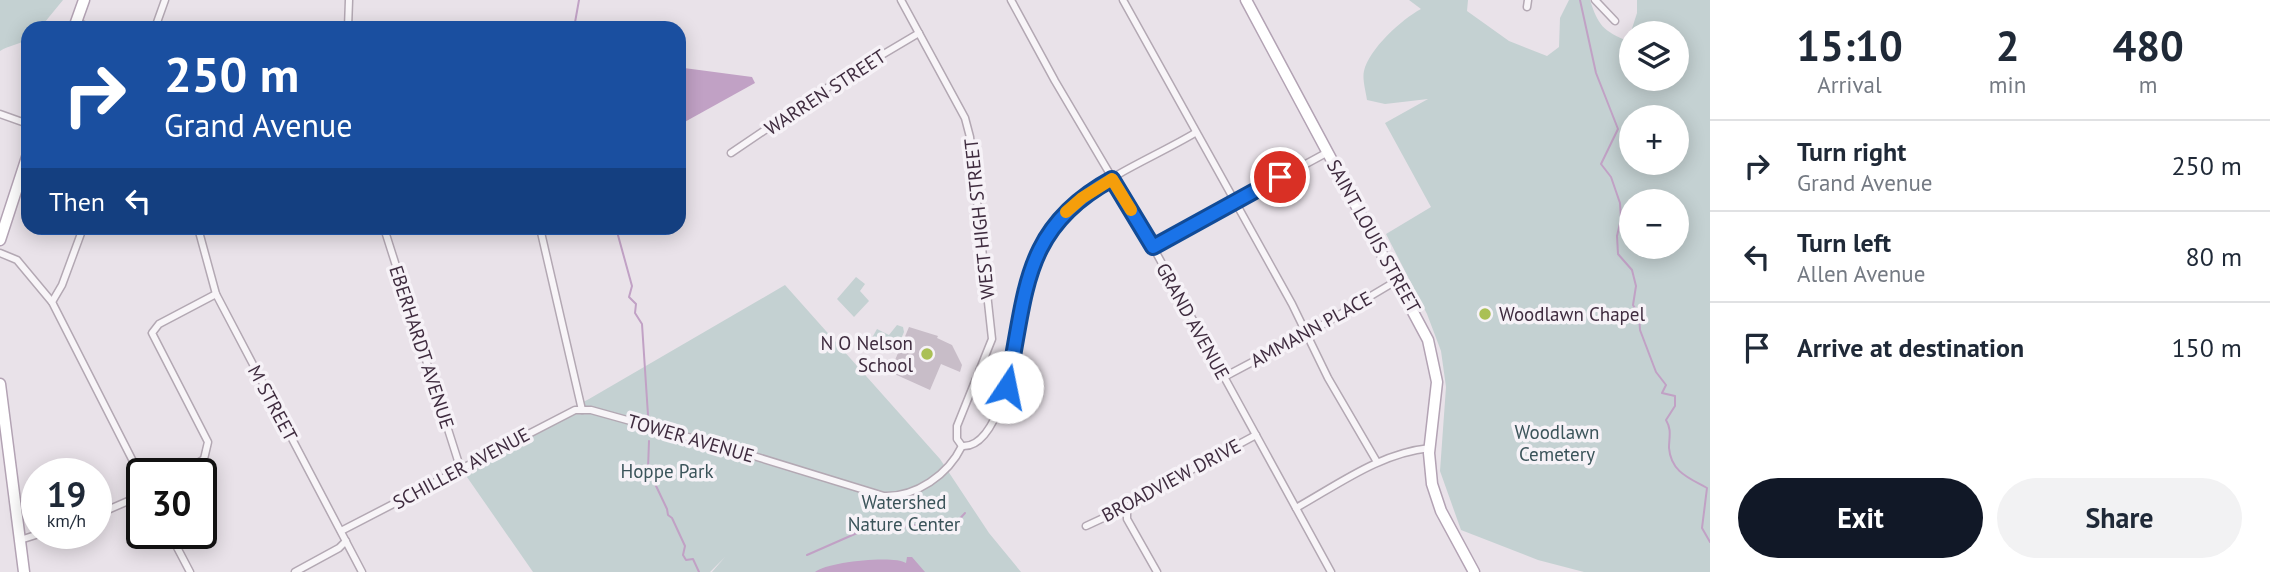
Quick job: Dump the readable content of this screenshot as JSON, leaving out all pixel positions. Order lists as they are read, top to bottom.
{
  "streets": {
    "main road": ["SAINT LOUIS STREET"],
    "street": [
      "WARREN STREET",
      "WEST HIGH STREET",
      "GRAND AVENUE",
      "AMMANN PLACE",
      "EBERHARDT AVENUE",
      "M STREET",
      "TOWER AVENUE",
      "SCHILLER AVENUE",
      "BROADVIEW DRIVE"
    ]
  },
  "crossings": [
    ["WARREN STREET", "WEST HIGH STREET"],
    ["WEST HIGH STREET", "TOWER AVENUE"],
    ["SAINT LOUIS STREET", "AMMANN PLACE"],
    ["GRAND AVENUE", "AMMANN PLACE"],
    ["GRAND AVENUE", "TOWER AVENUE"],
    ["GRAND AVENUE", "BROADVIEW DRIVE"],
    ["EBERHARDT AVENUE", "SCHILLER AVENUE"],
    ["M STREET", "SCHILLER AVENUE"],
    ["TOWER AVENUE", "SCHILLER AVENUE"]
  ],
  "parks": ["Woodlawn Cemetery", "Hoppe Park", "Watershed Nature Center"],
  "places": ["Woodlawn Chapel", "N O Nelson School"],
  "page": {
    "eta": [
      "15:10",
      "Arrival",
      "2",
      "min",
      "480",
      "m"
    ],
    "map_buttons": ["+", "−"],
    "turn": ["250 m", "Grand Avenue"],
    "list": [
      {
        "name": "Turn right",
        "note": "Grand Avenue",
        "value": "250 m"
      },
      {
        "name": "Turn left",
        "note": "Allen Avenue",
        "value": "80 m"
      },
      {
        "name": "Arrive at destination",
        "value": "150 m"
      }
    ],
    "then": "Then",
    "speed": "19 km/h",
    "limit": "30",
    "buttons": ["Exit", "Share"]
  }
}
